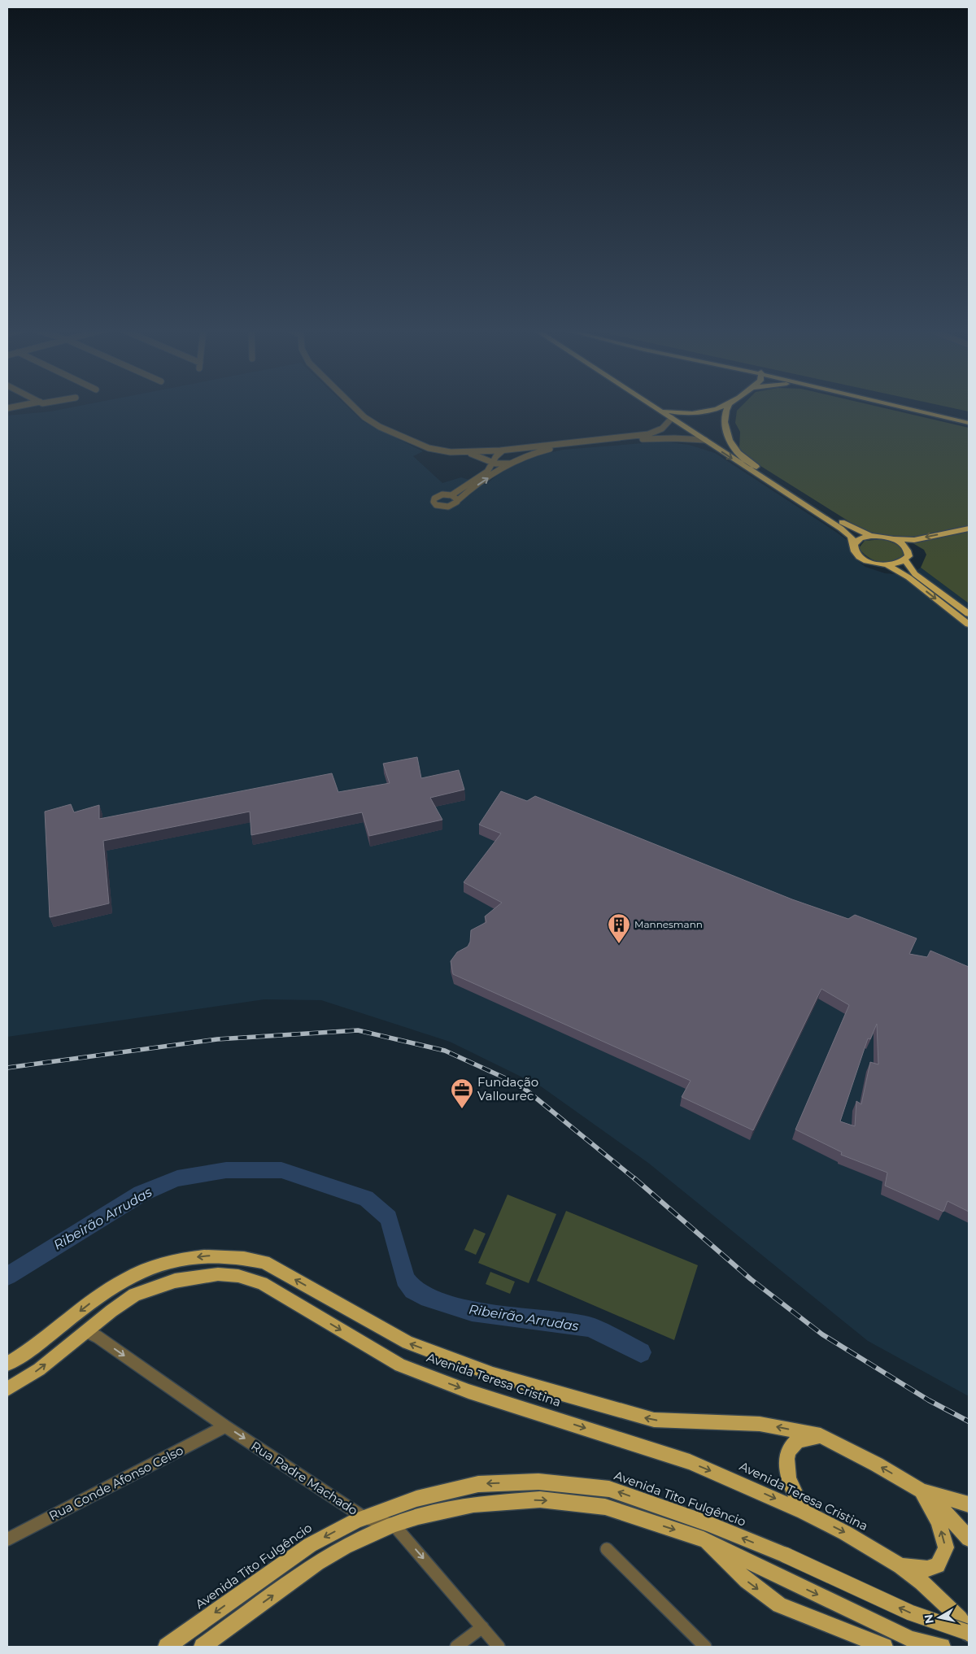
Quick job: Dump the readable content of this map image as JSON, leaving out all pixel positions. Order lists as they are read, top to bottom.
{
  "streets": {
    "main road": ["Avenida Teresa Cristina", "Avenida Tito Fulgêncio"],
    "street": ["Rua Padre Machado", "Rua Conde Afonso Celso"]
  },
  "crossings": [
    ["Avenida Teresa Cristina", "Rua Padre Machado"],
    ["Avenida Teresa Cristina", "Avenida Tito Fulgêncio"],
    ["Rua Padre Machado", "Rua Conde Afonso Celso"],
    ["Rua Padre Machado", "Avenida Tito Fulgêncio"]
  ],
  "one_way": ["Rua Padre Machado"],
  "water": ["Ribeirão Arrudas"],
  "places": {
    "building": ["Mannesmann"],
    "office": ["Fundação Vallourec"]
  },
  "north": "left"
}
